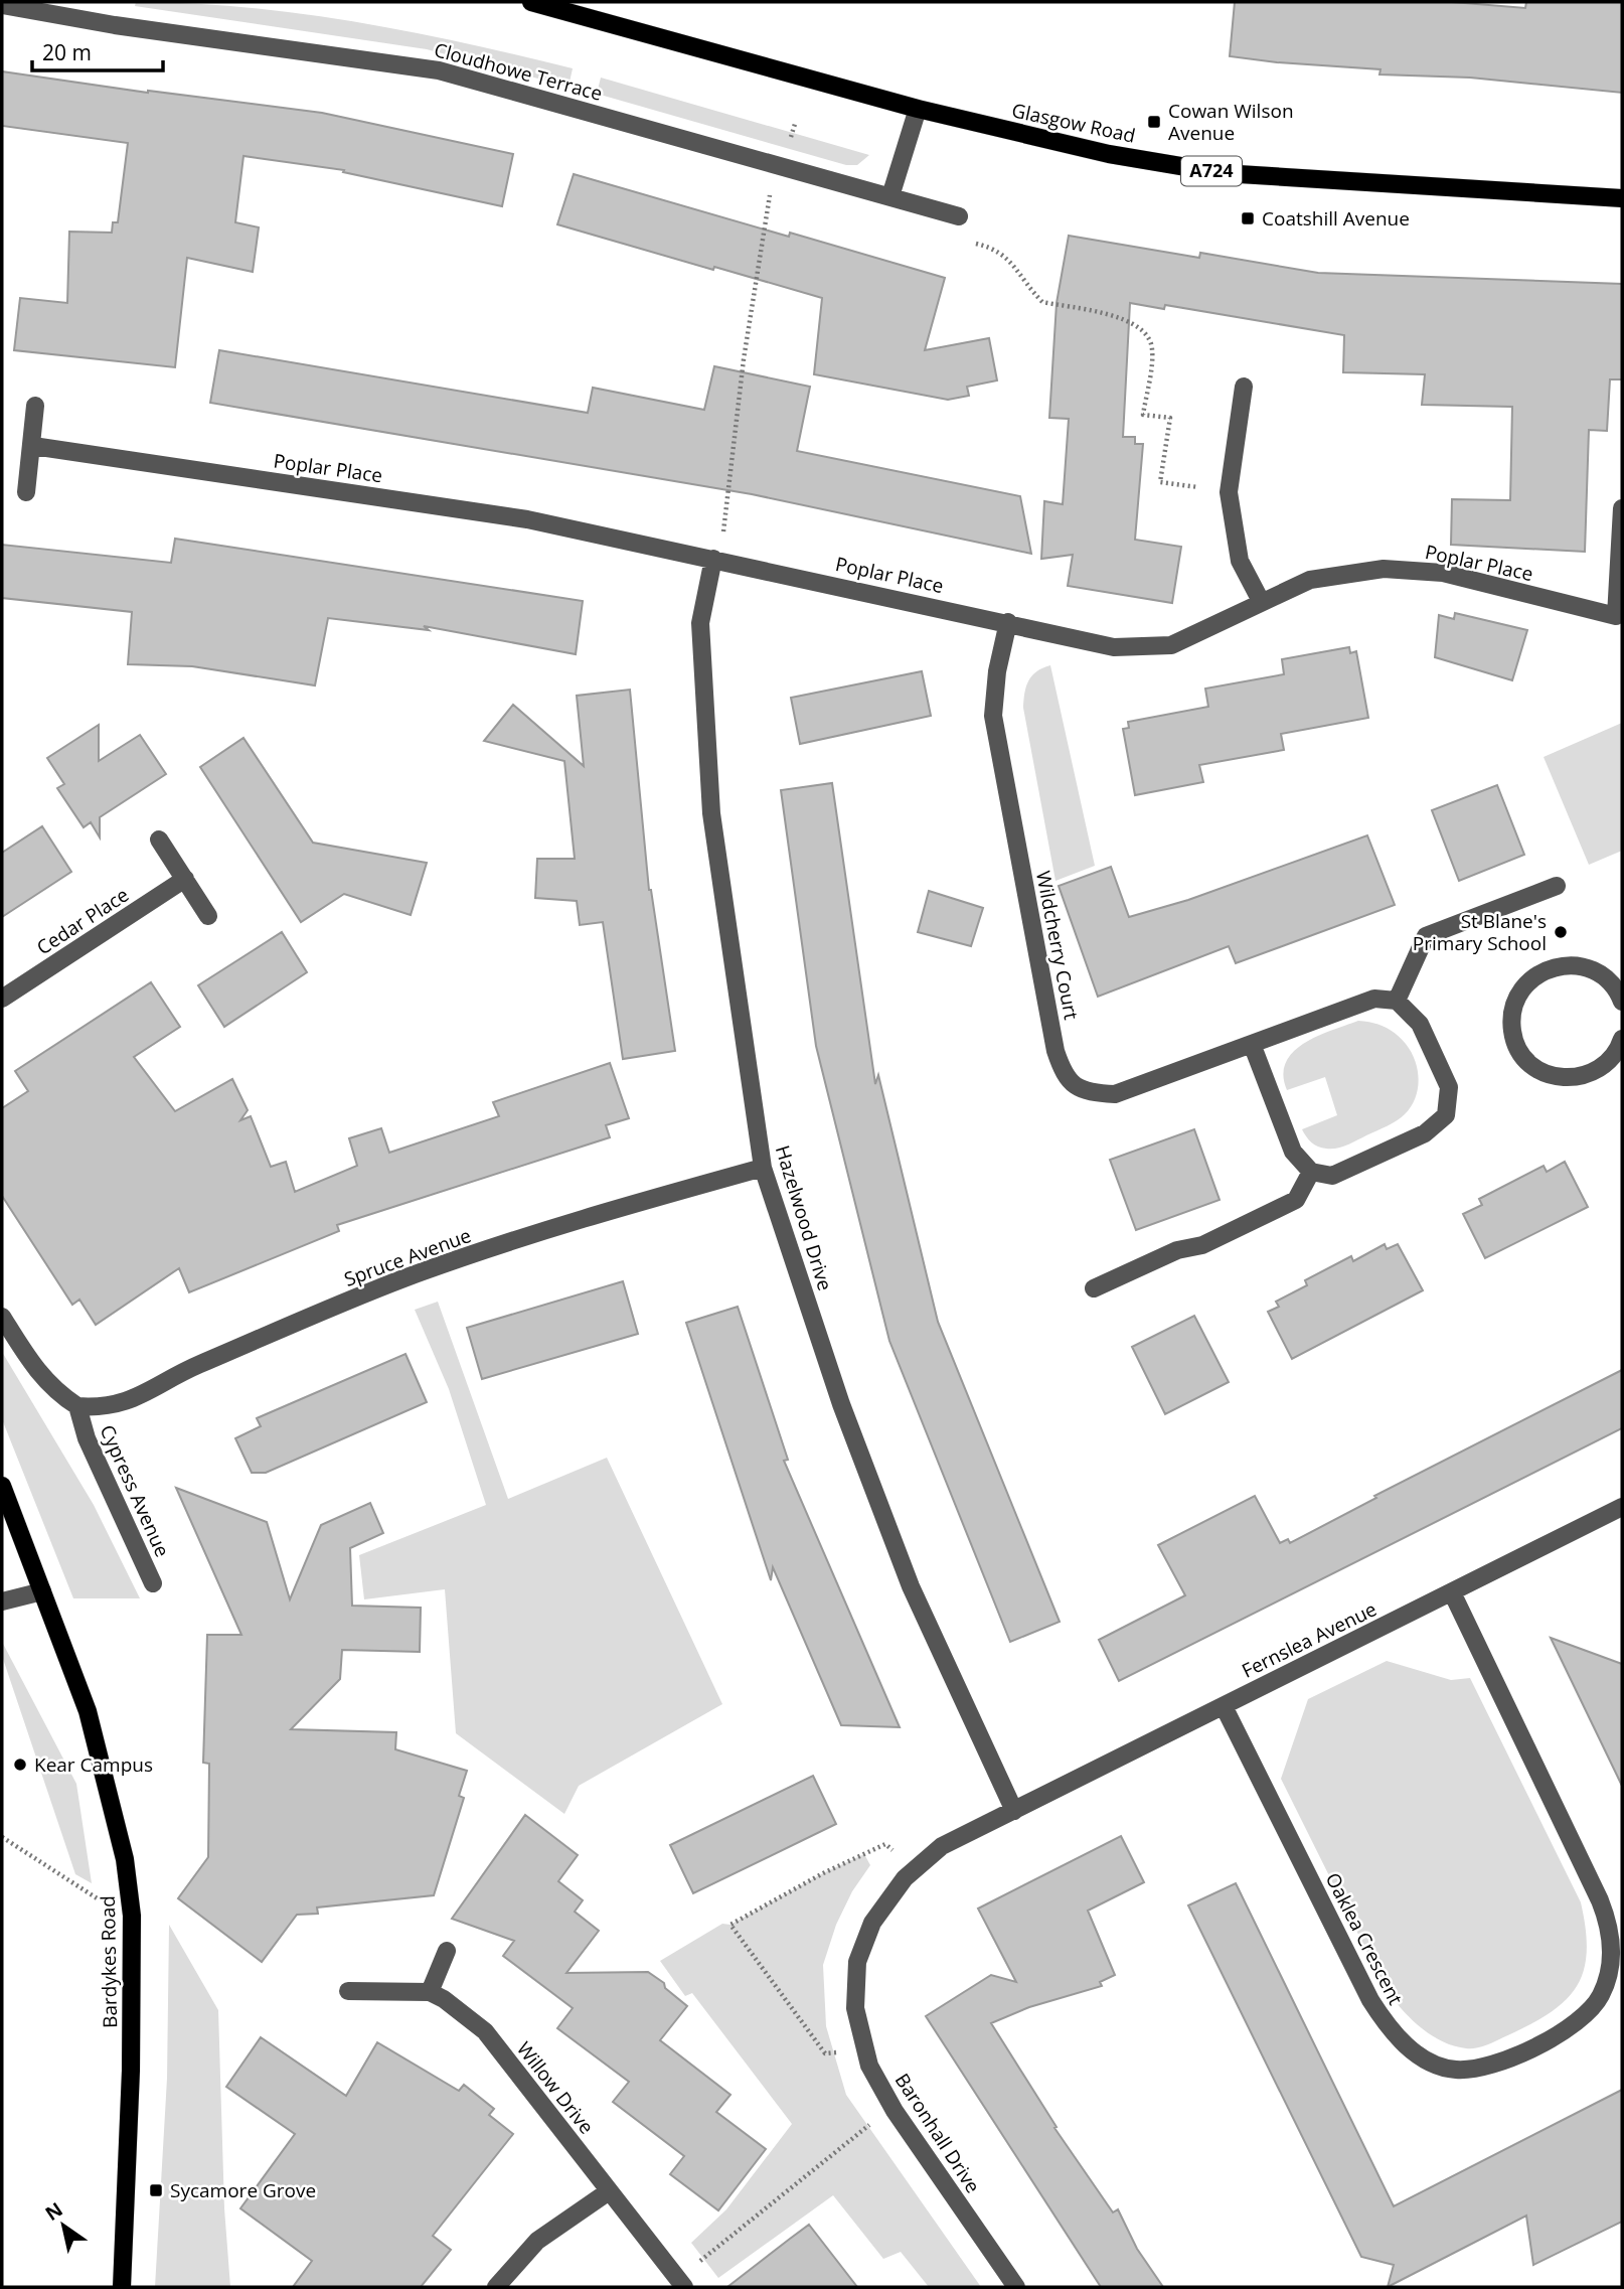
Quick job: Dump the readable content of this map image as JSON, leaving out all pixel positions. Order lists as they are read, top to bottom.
{
  "streets": {
    "main road": ["Glasgow Road", "A724", "Bardykes Road"],
    "street": [
      "Cloudhowe Terrace",
      "Poplar Place",
      "Cedar Place",
      "Wildcherry Court",
      "Hazelwood Drive",
      "Spruce Avenue",
      "Cypress Avenue",
      "Fernslea Avenue",
      "Oaklea Crescent",
      "Willow Drive",
      "Baronhall Drive"
    ]
  },
  "crossings": [
    ["Poplar Place", "Wildcherry Court"],
    ["Poplar Place", "Hazelwood Drive"],
    ["Hazelwood Drive", "Spruce Avenue"],
    ["Hazelwood Drive", "Fernslea Avenue"],
    ["Hazelwood Drive", "Baronhall Drive"],
    ["Spruce Avenue", "Cypress Avenue"],
    ["Fernslea Avenue", "Oaklea Crescent"],
    ["Fernslea Avenue", "Baronhall Drive"]
  ],
  "places": {
    "transit": ["Cowan Wilson Avenue", "Coatshill Avenue", "Sycamore Grove"],
    "other": ["St Blane's Primary School", "Kear Campus"]
  },
  "scale_bar": "20 m",
  "north": "top left"
}
